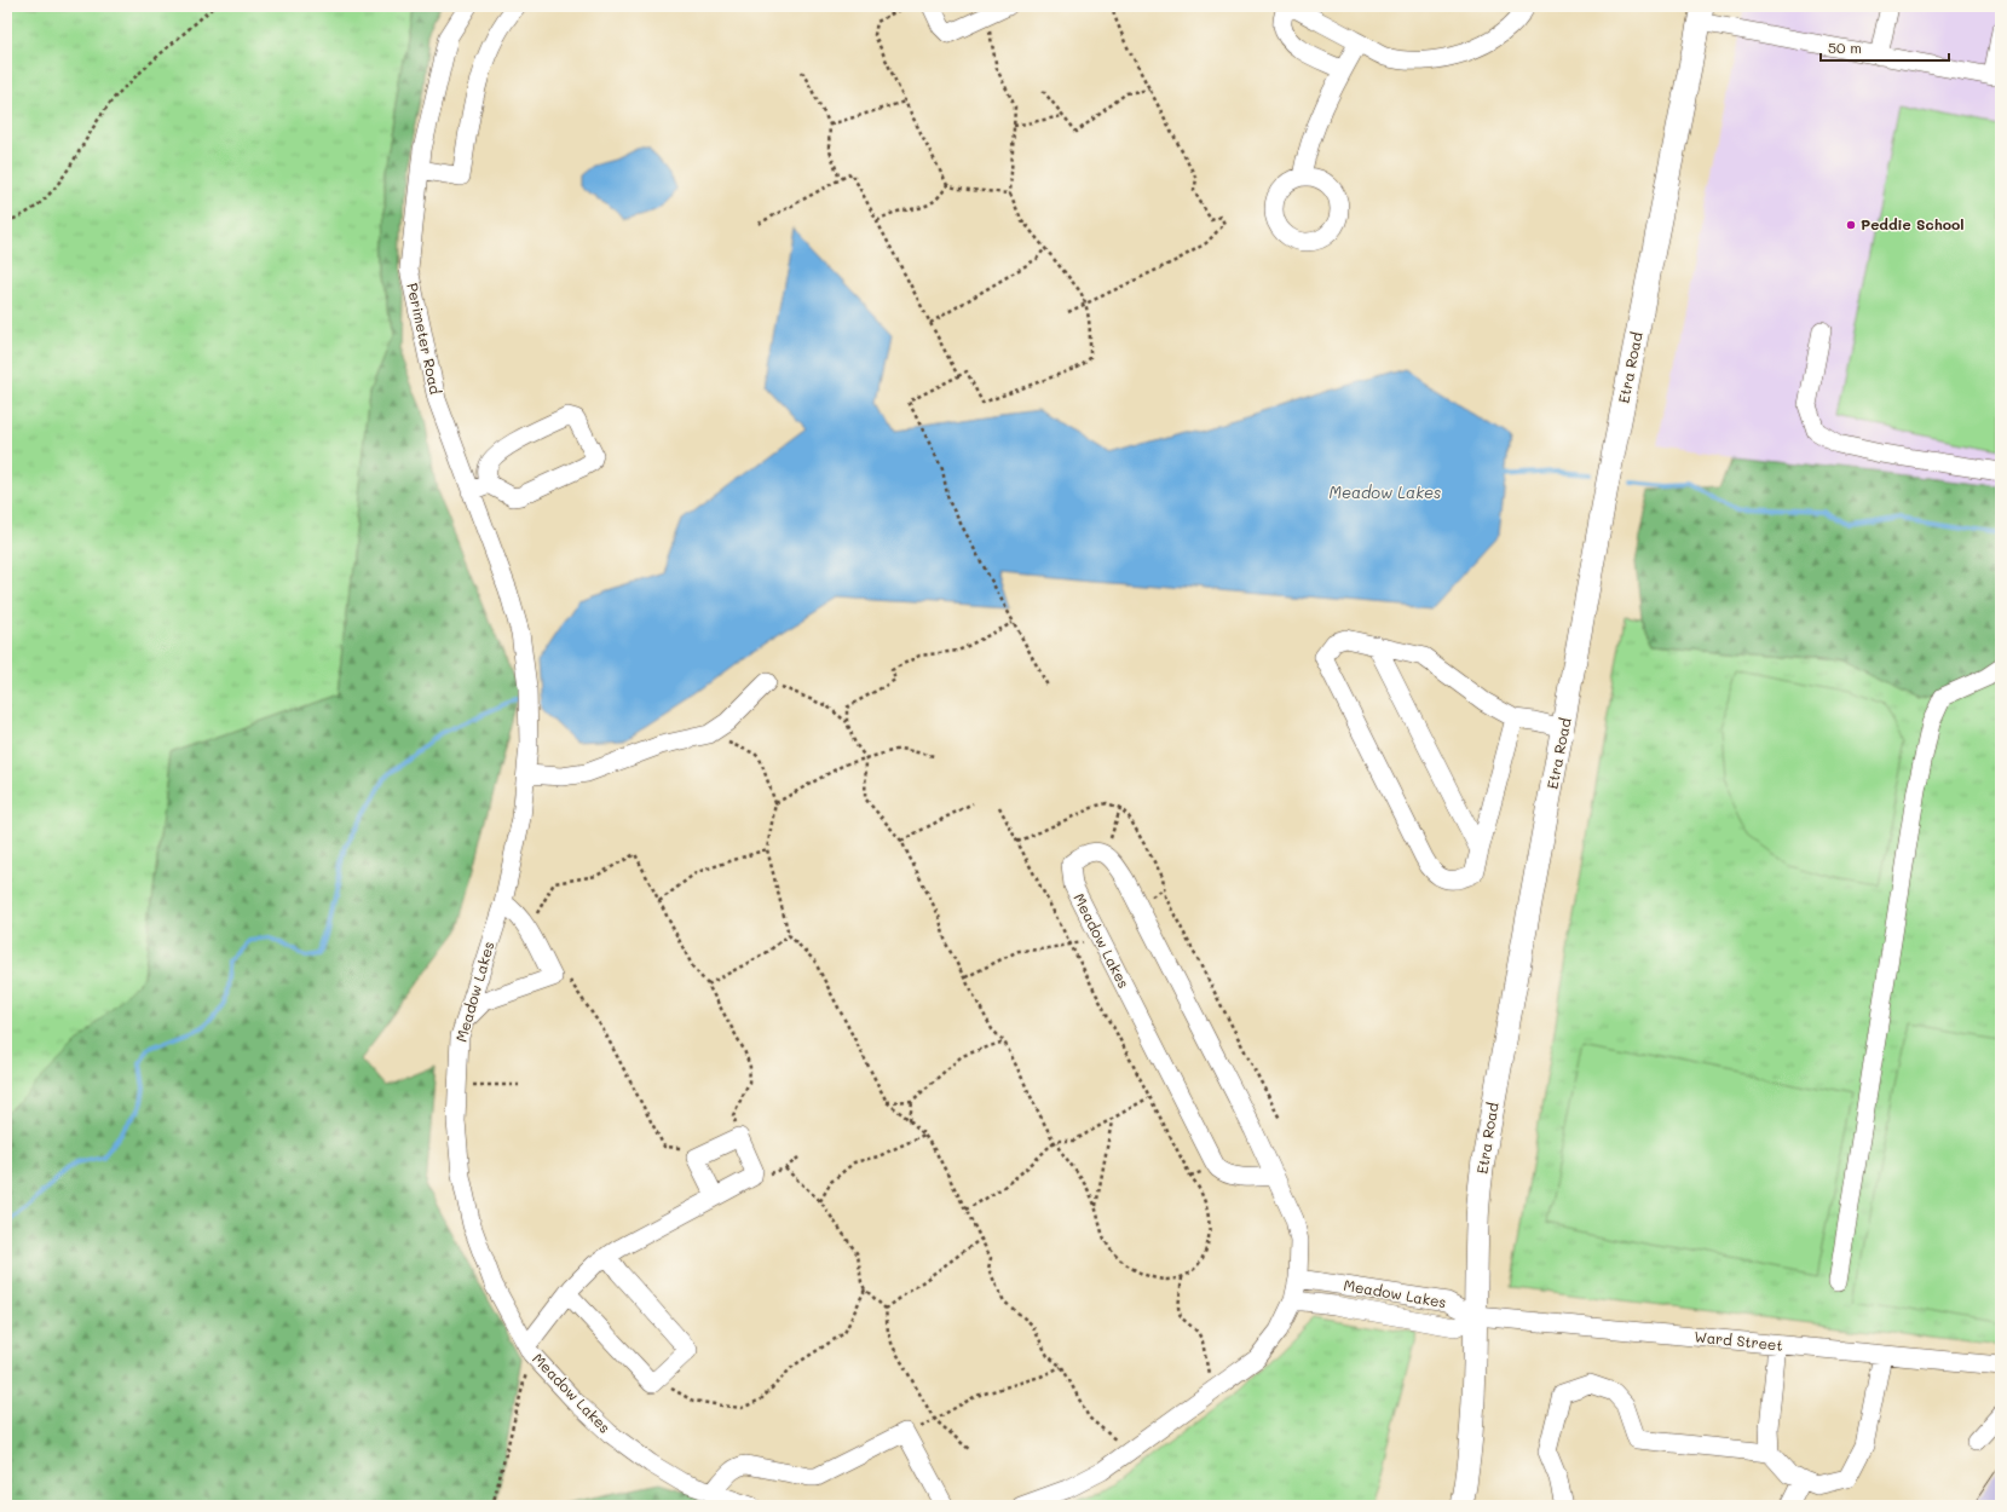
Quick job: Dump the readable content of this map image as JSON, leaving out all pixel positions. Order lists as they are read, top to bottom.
{
  "streets": {
    "main road": ["Etra Road"],
    "street": ["Perimeter Road", "Meadow Lakes", "Ward Street"]
  },
  "crossings": [
    ["Perimeter Road", "Meadow Lakes"],
    ["Etra Road", "Meadow Lakes"],
    ["Etra Road", "Ward Street"],
    ["Meadow Lakes", "Ward Street"]
  ],
  "water": ["Meadow Lakes"],
  "places": ["Peddie School"],
  "scale_bar": "50 m"
}
